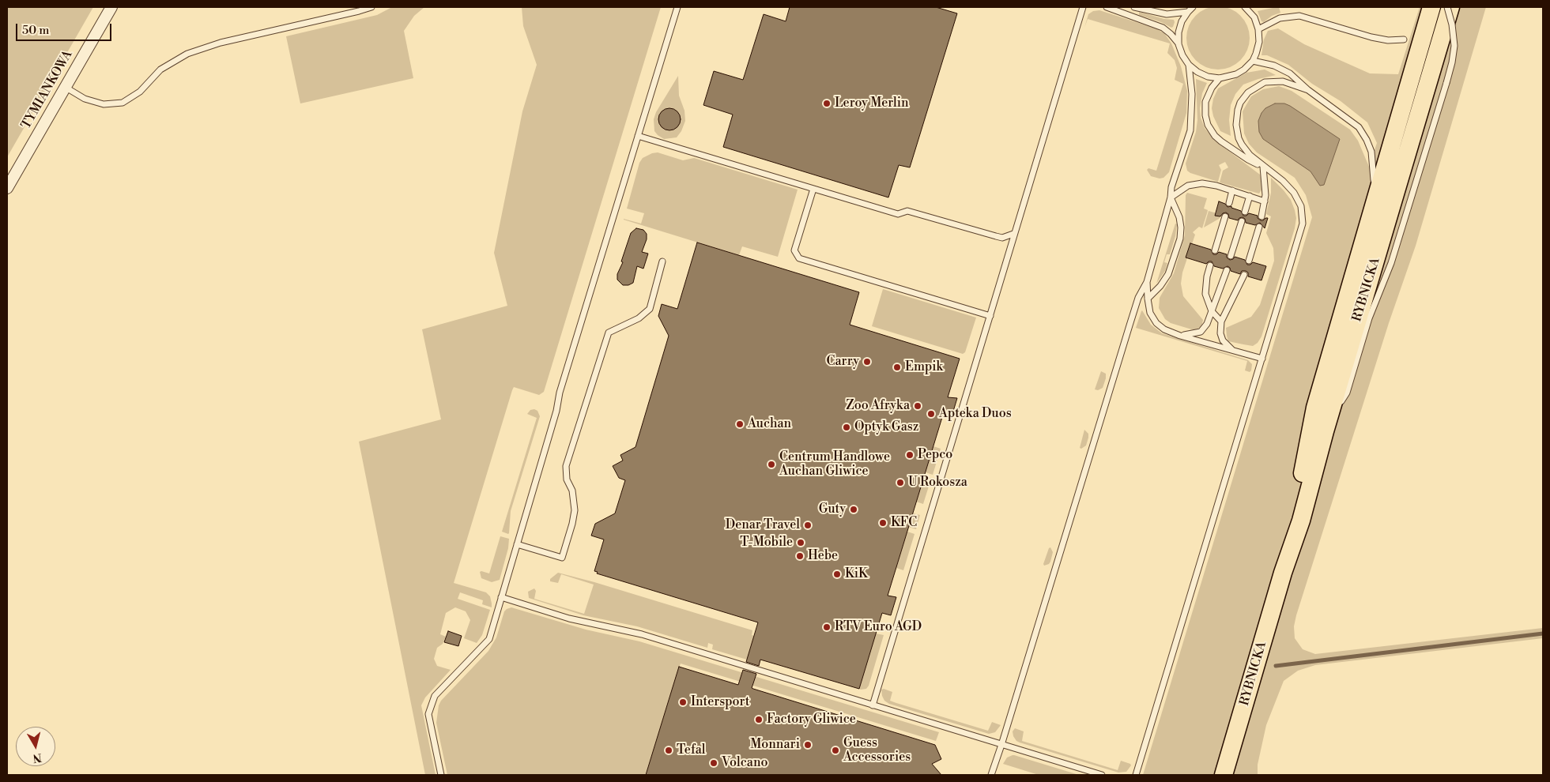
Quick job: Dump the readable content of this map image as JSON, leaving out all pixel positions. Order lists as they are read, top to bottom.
{
  "streets": {
    "main road": ["RYBNICKA"],
    "street": ["TYMIANKOWA"]
  },
  "places": [
    "Leroy Merlin",
    "Carry",
    "Empik",
    "Zoo Afryka",
    "Apteka Duos",
    "Auchan",
    "Optyk Gasz",
    "Pepco",
    "Centrum Handlowe Auchan Gliwice",
    "U Rokosza",
    "Guty",
    "KFC",
    "Denar Travel",
    "T-Mobile",
    "Hebe",
    "KiK",
    "RTV Euro AGD",
    "Intersport",
    "Factory Gliwice",
    "Monnari",
    "Tefal",
    "Guess Accessories",
    "Volcano"
  ],
  "scale_bar": "50 m",
  "north": "bottom"
}
